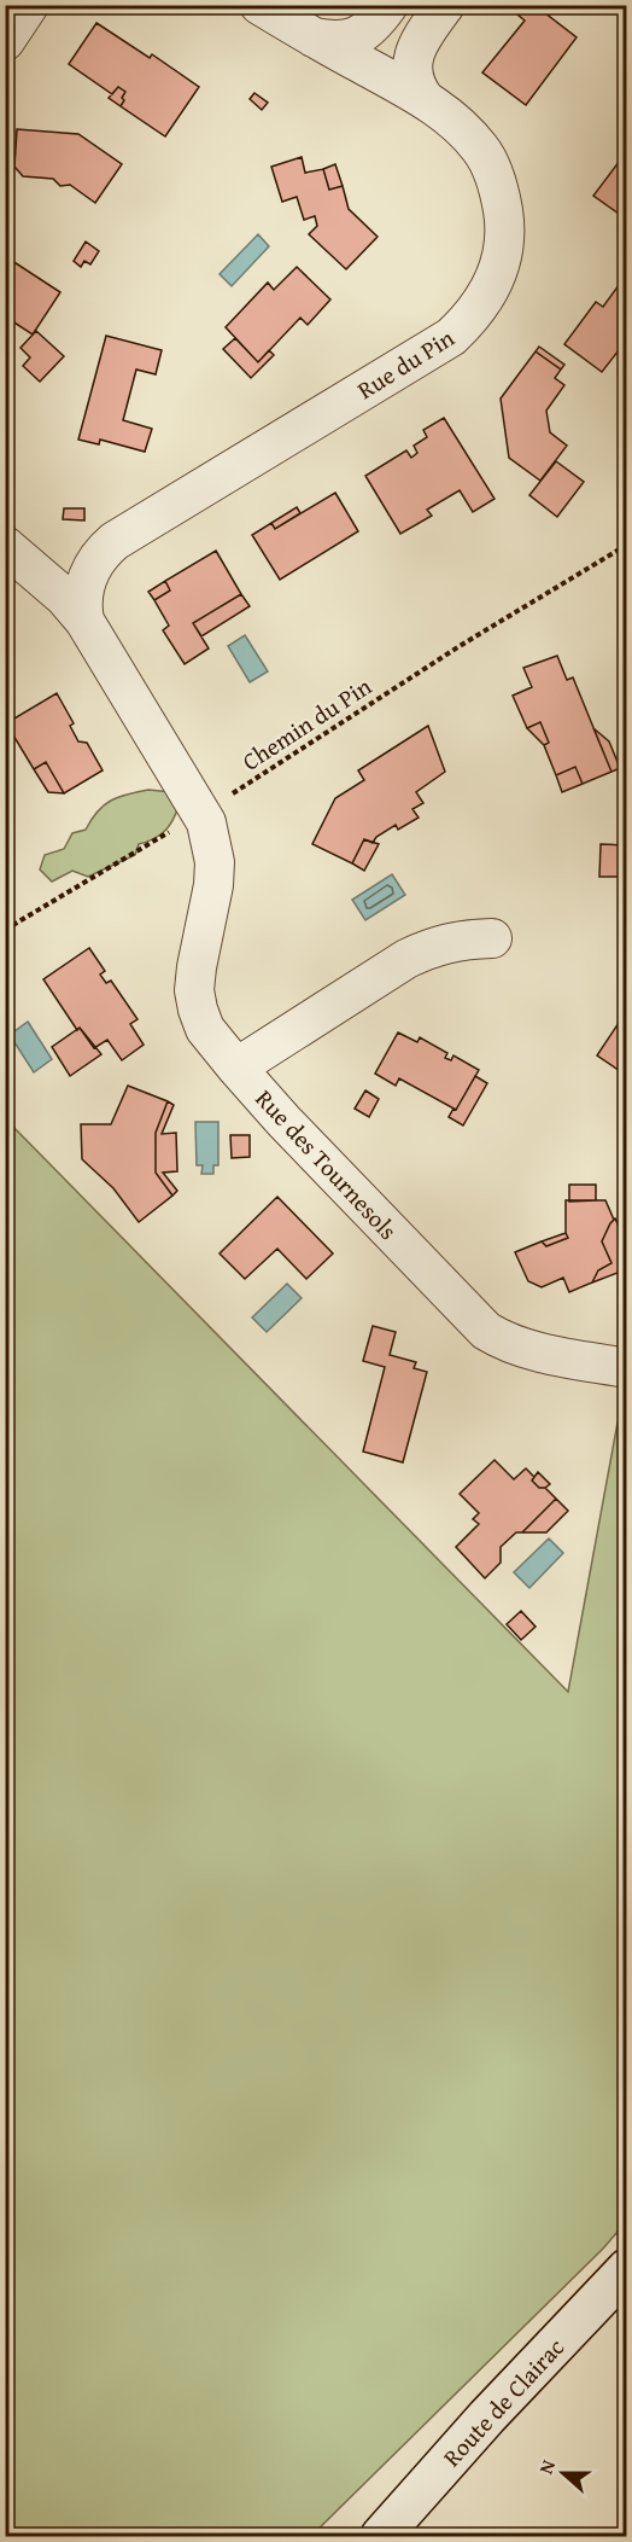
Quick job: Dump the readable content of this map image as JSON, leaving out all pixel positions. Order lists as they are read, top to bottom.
{
  "streets": {
    "street": ["Rue du Pin", "Rue des Tournesols", "Route de Clairac"],
    "path": ["Chemin du Pin"]
  },
  "crossings": [
    ["Rue du Pin", "Chemin du Pin"],
    ["Rue du Pin", "Rue des Tournesols"],
    ["Chemin du Pin", "Rue des Tournesols"]
  ],
  "north": "left"
}
